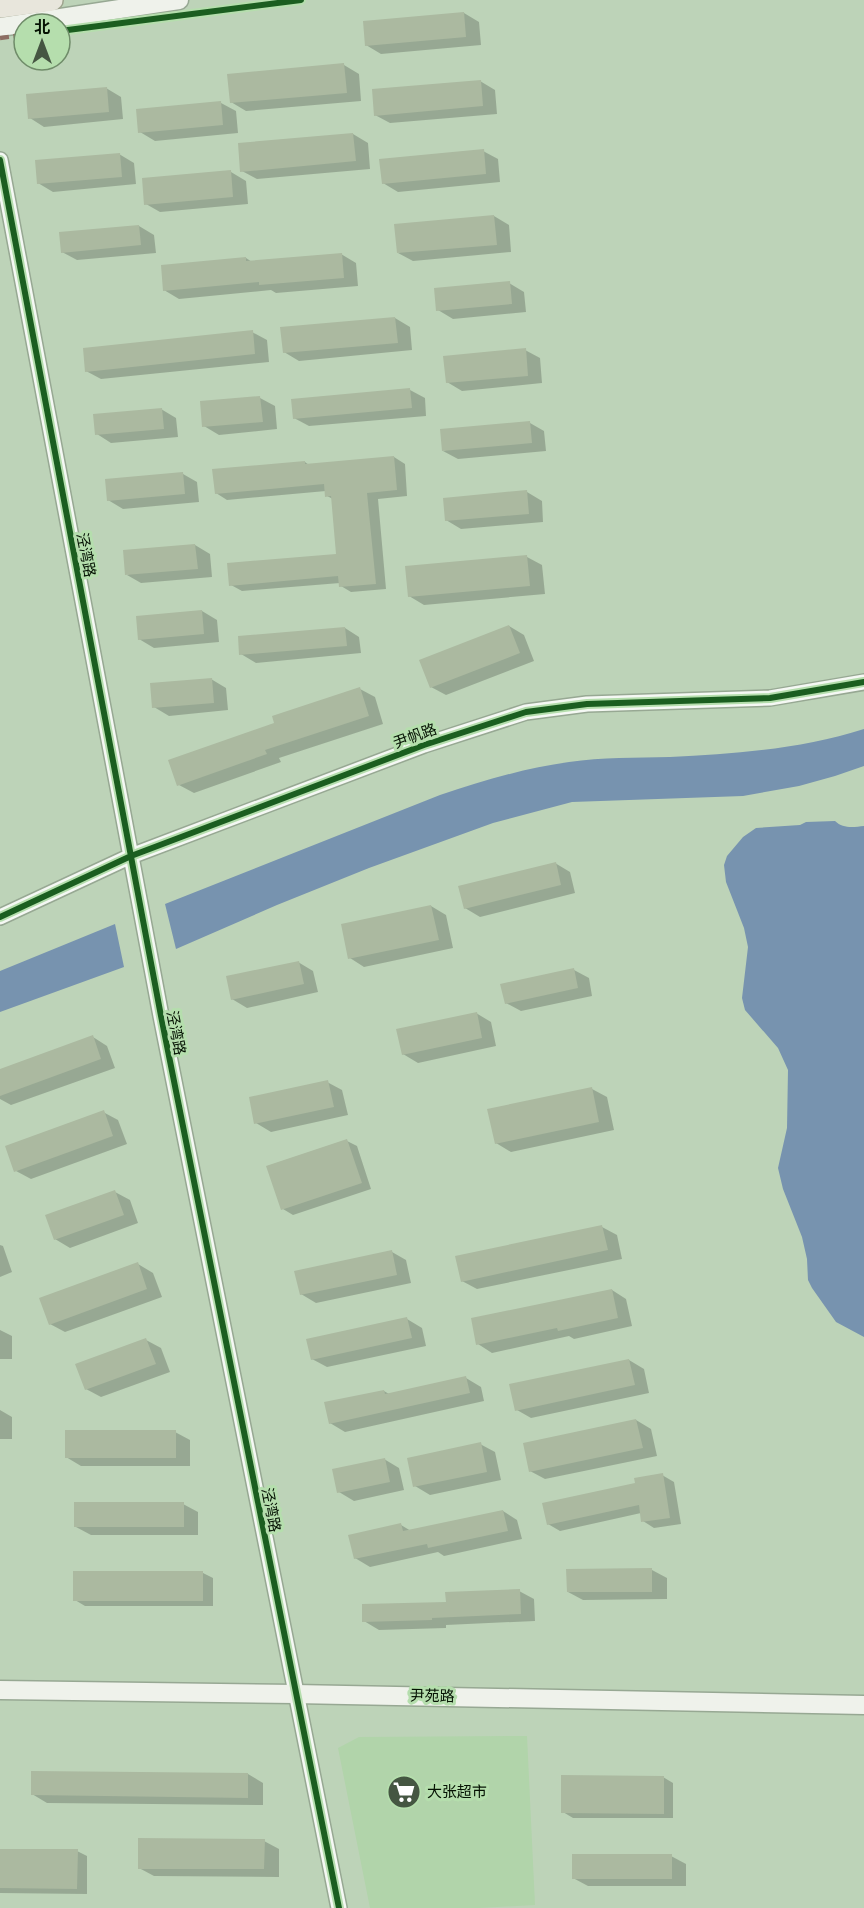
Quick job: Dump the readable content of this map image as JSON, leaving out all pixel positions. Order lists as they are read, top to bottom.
{
  "streets": {
    "main road": ["尹苑路"],
    "street": ["泾湾路", "尹帆路"]
  },
  "crossings": [
    ["泾湾路", "尹帆路"],
    ["泾湾路", "尹苑路"]
  ],
  "places": {
    "supermarket": ["大张超市"]
  },
  "north": "top"
}
